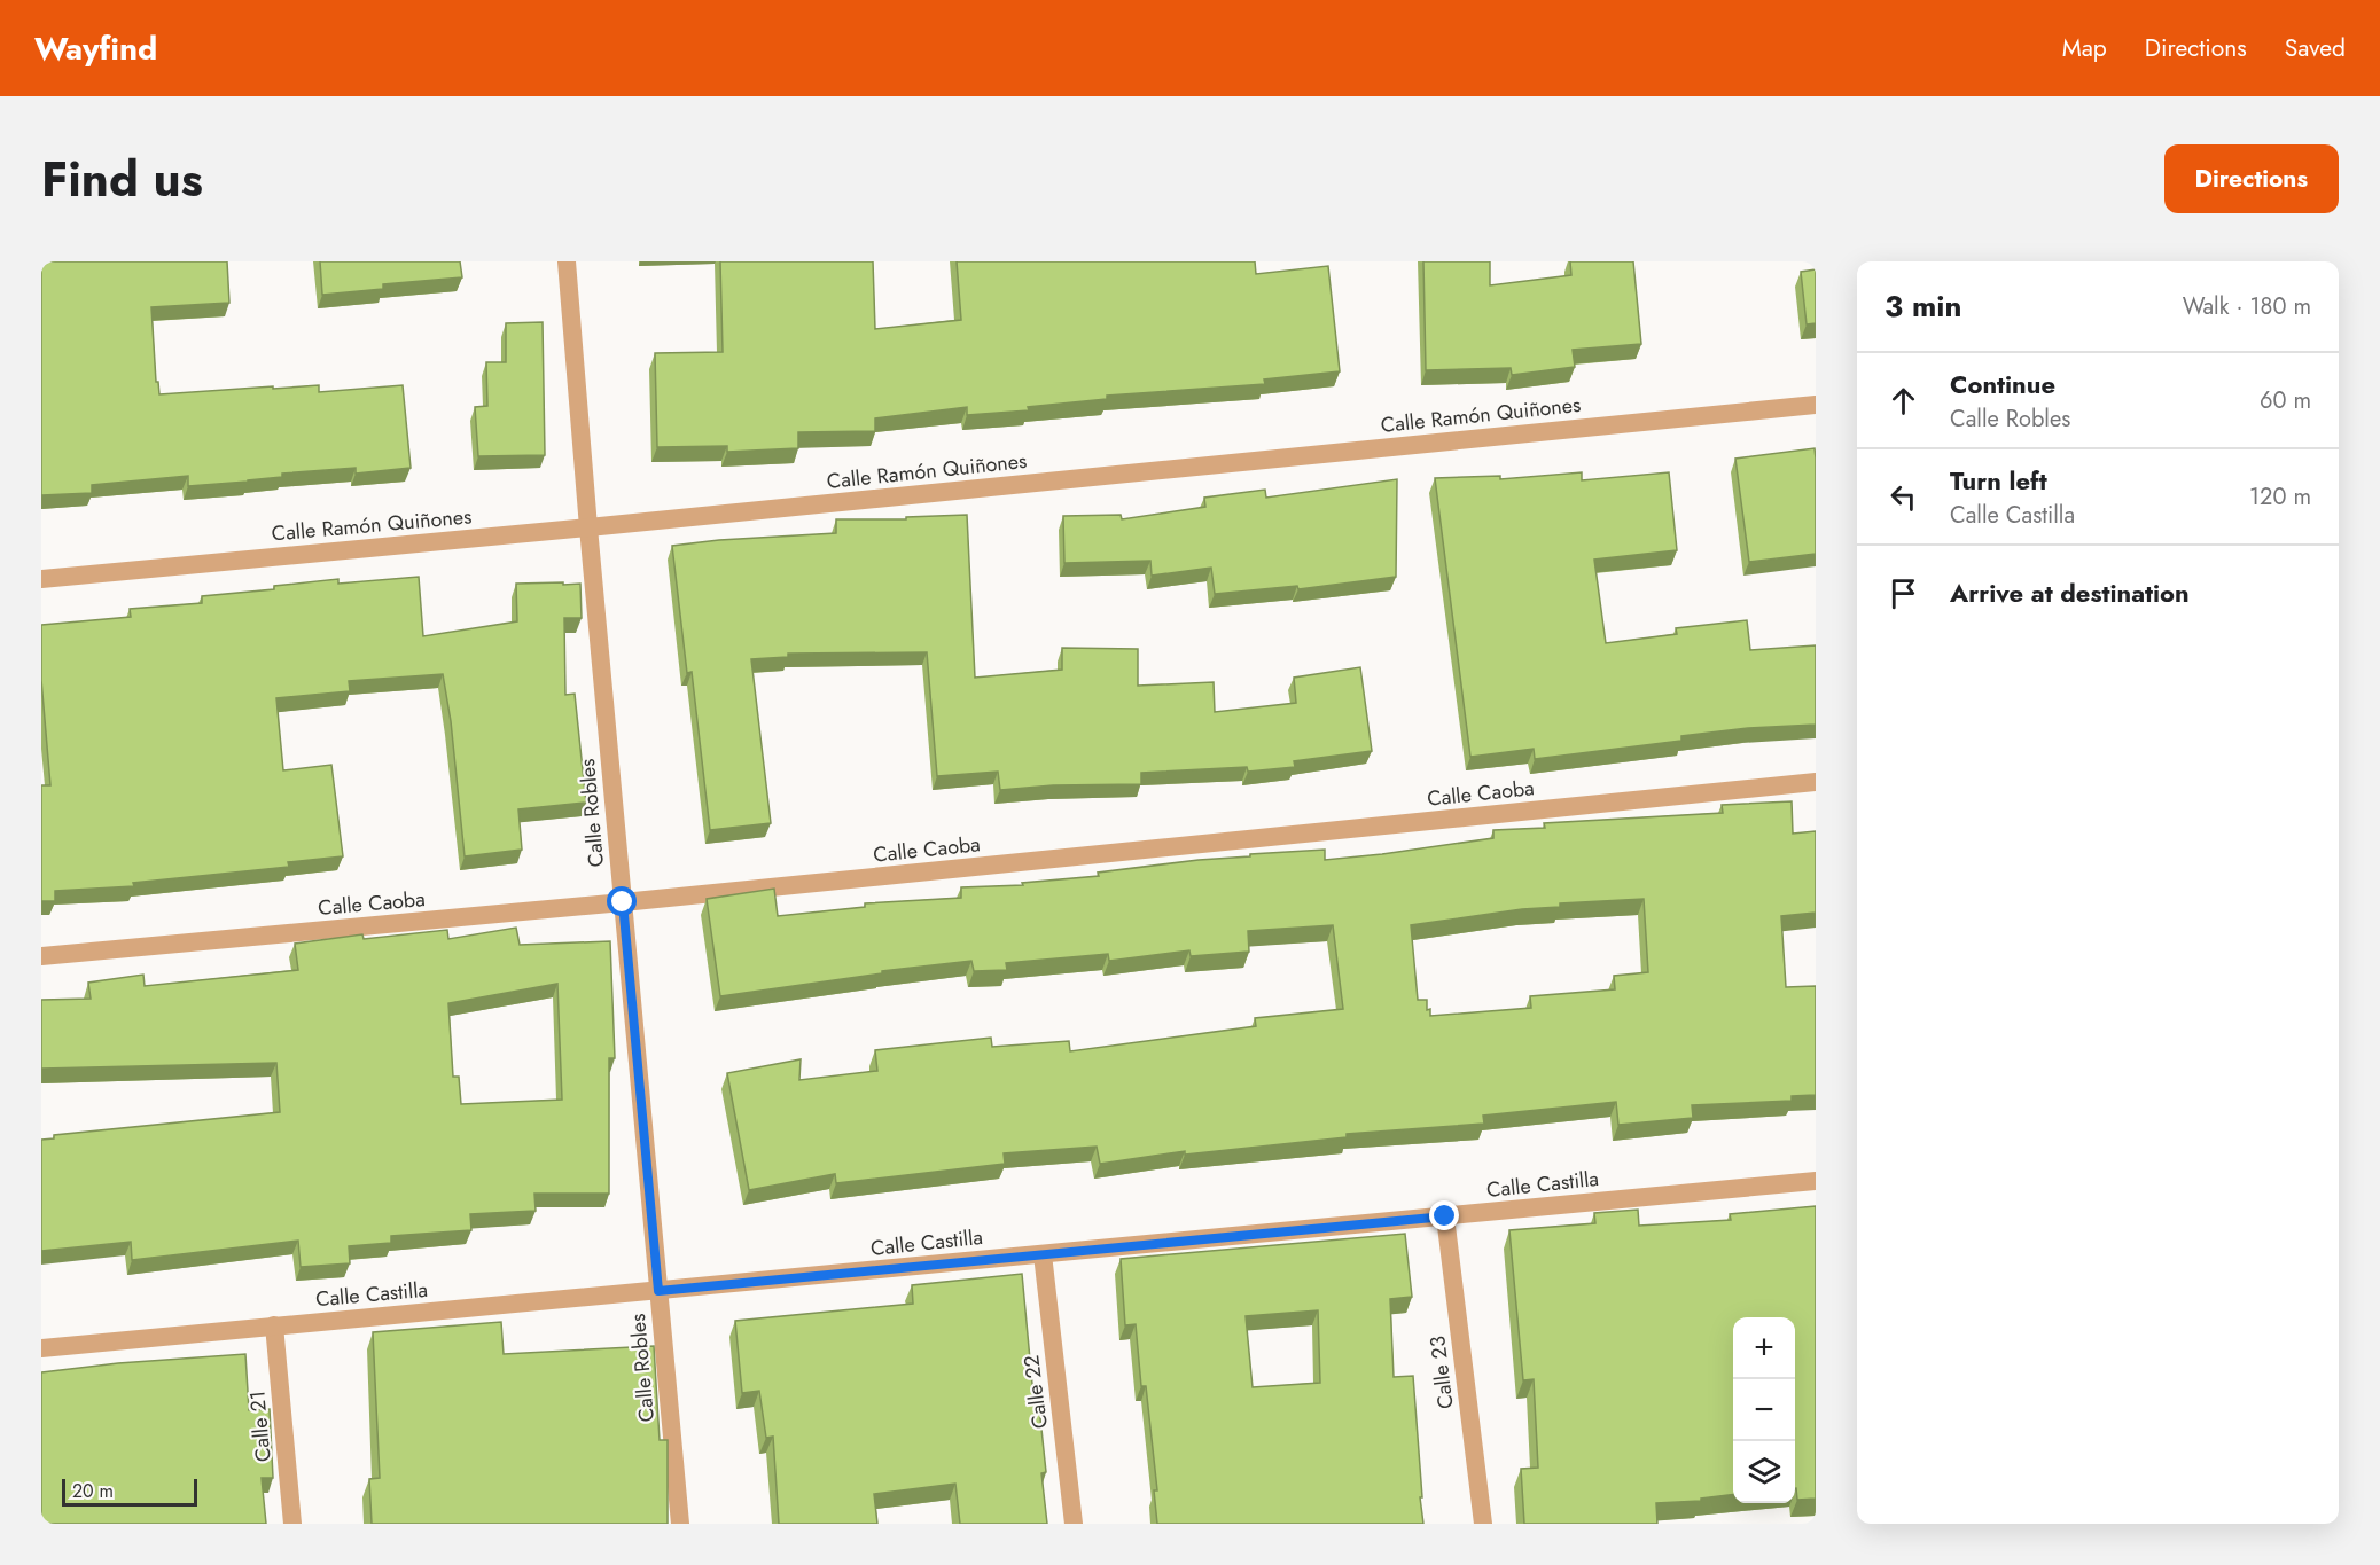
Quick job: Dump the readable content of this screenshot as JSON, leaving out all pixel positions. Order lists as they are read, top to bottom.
{
  "streets": {
    "street": [
      "Calle Ramón Quiñones",
      "Calle Caoba",
      "Calle Robles",
      "Calle Castilla",
      "Calle 23",
      "Calle 22",
      "Calle 21"
    ]
  },
  "crossings": [
    ["Calle Ramón Quiñones", "Calle Robles"],
    ["Calle Caoba", "Calle Robles"],
    ["Calle Robles", "Calle Castilla"],
    ["Calle Castilla", "Calle 23"],
    ["Calle Castilla", "Calle 22"],
    ["Calle Castilla", "Calle 21"]
  ],
  "scale_bar": "20 m",
  "page": {
    "header": "Wayfind",
    "nav": ["Map", "Directions", "Saved"],
    "title": "Find us",
    "buttons": "Directions",
    "heading": ["3 min", "Walk · 180 m"],
    "list": [
      ["Continue", "Calle Robles", "60 m"],
      ["Turn left", "Calle Castilla", "120 m"],
      "Arrive at destination"
    ],
    "map_buttons": ["+", "−"],
    "scale": "20 m"
  }
}
